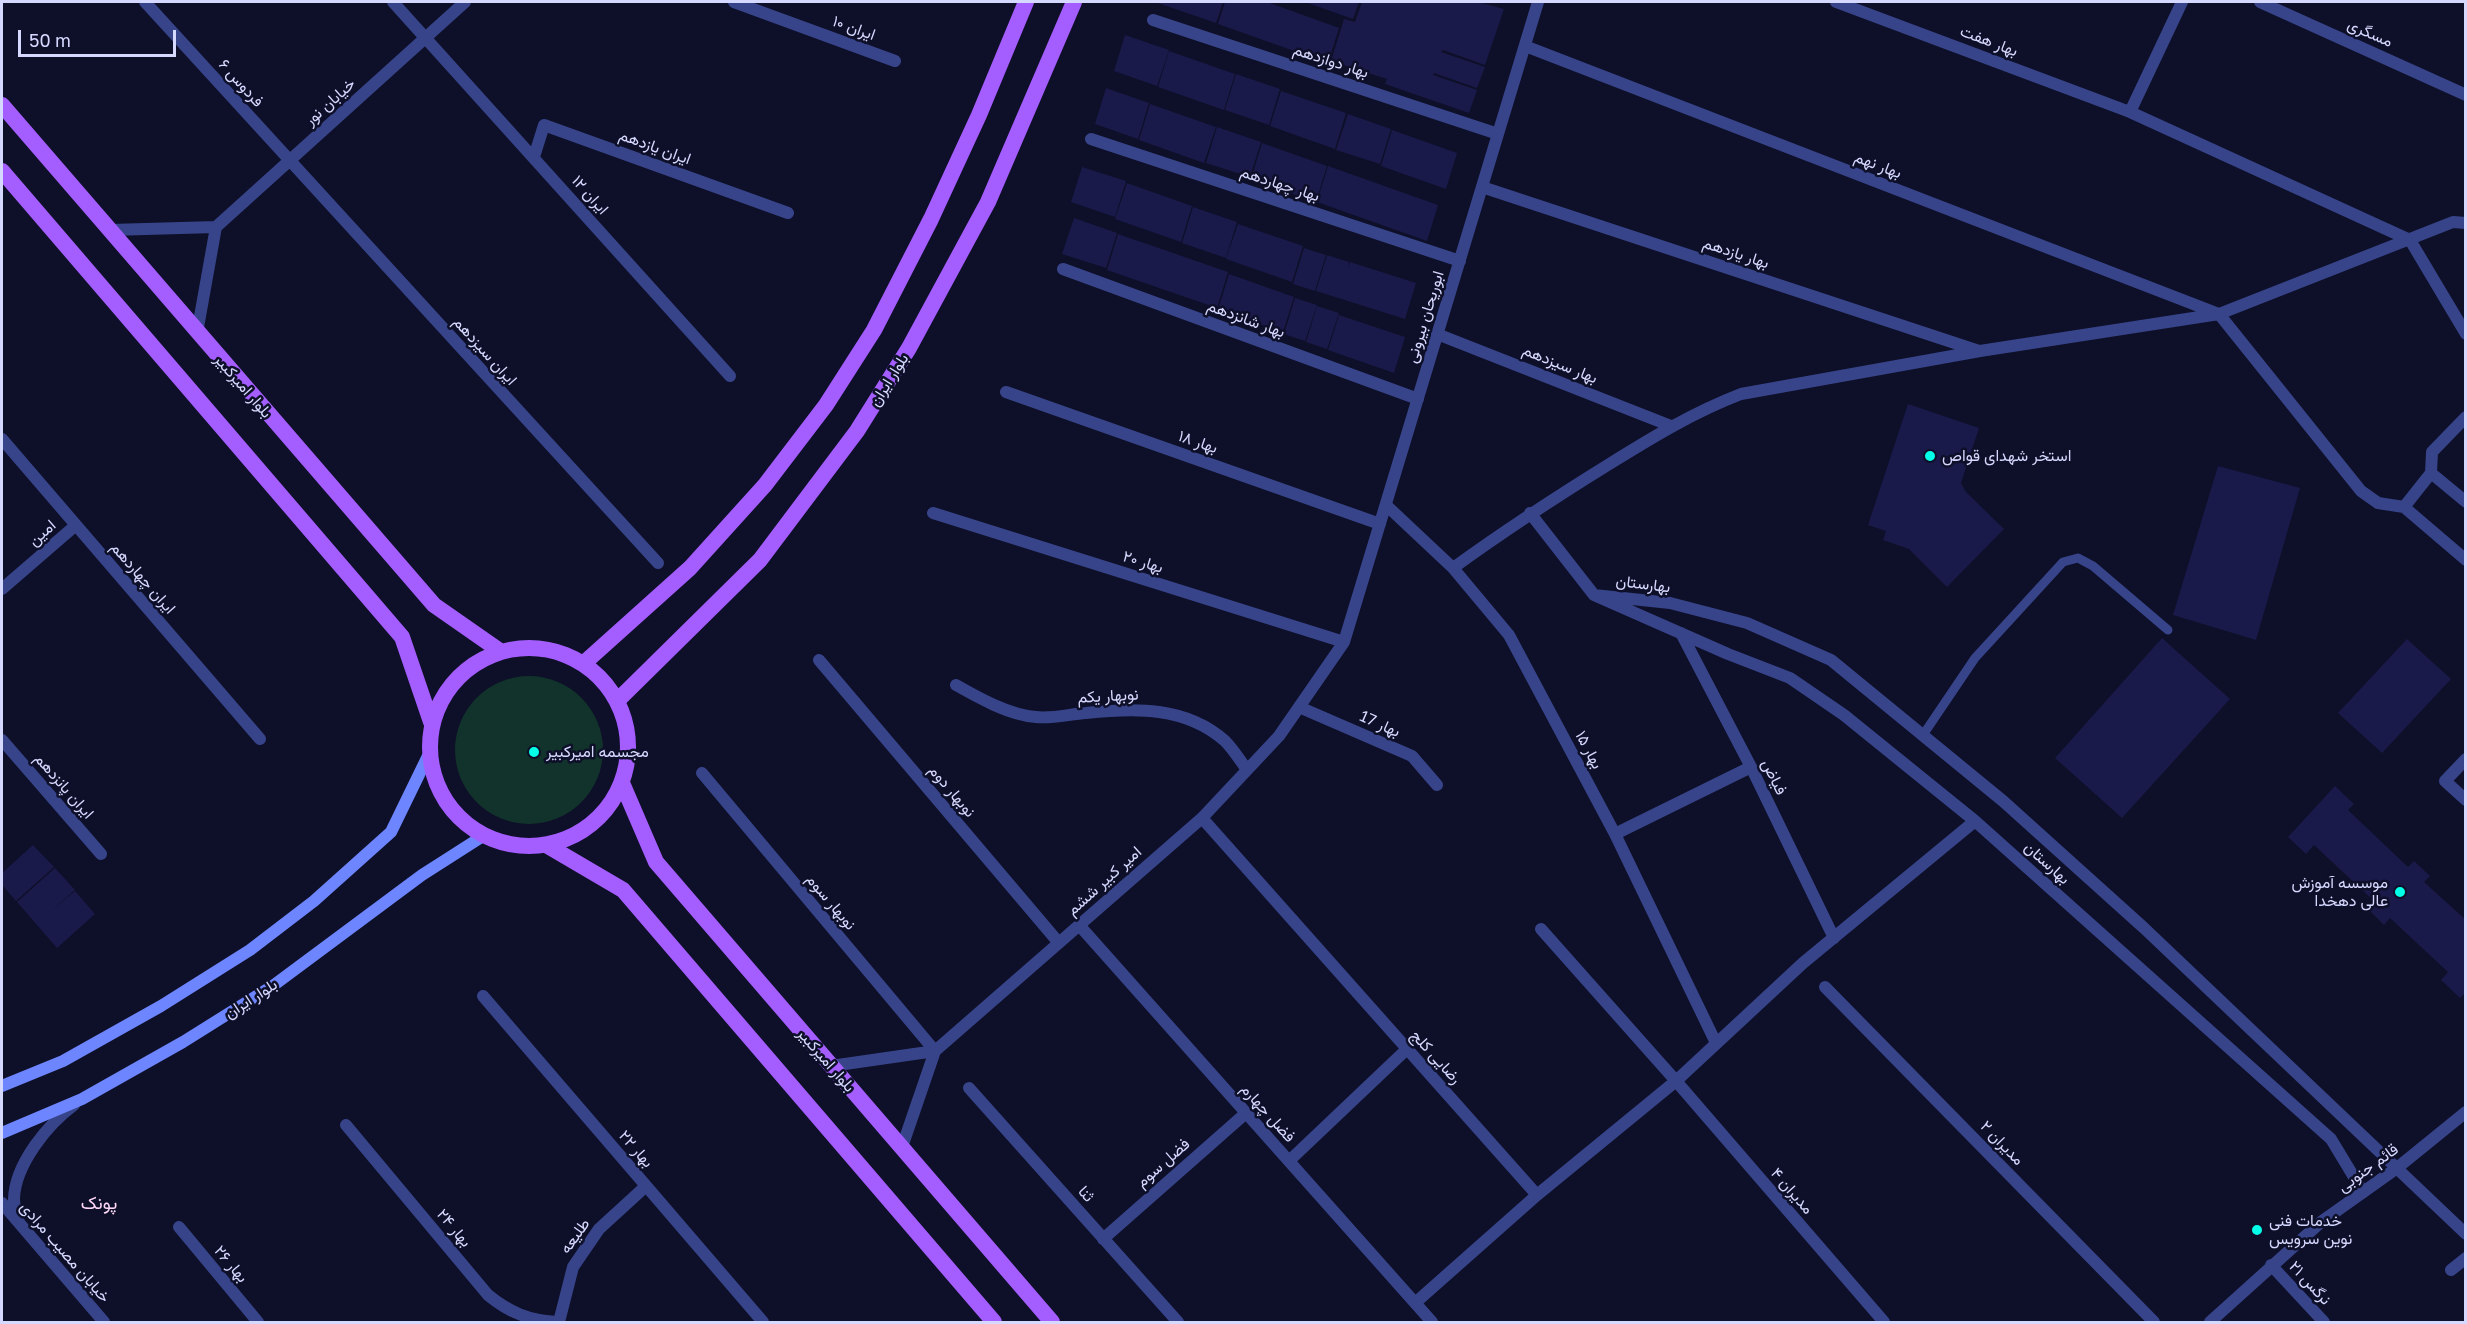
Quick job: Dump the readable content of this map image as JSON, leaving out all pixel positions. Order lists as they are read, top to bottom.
{
  "streets": {
    "main road": ["بلوار ایران", "بلوار امیرکبیر"],
    "street": [
      "ایران ۱۰",
      "مسگری",
      "بهار هفت",
      "بهار دوازدهم",
      "فردوس ۶",
      "خیابان نور",
      "ایران یازدهم",
      "بهار نهم",
      "بهار چهاردهم",
      "ایران ۱۲",
      "بهار یازدهم",
      "ابوریحان بیرونی",
      "بهار شانزدهم",
      "ایران سیزدهم",
      "بهار سیزدهم",
      "بهار ۱۸",
      "امین",
      "بهار ۲۰",
      "ایران چهاردهم",
      "بهارستان",
      "نوبهار یکم",
      "بهار 17",
      "بهار ۱۵",
      "فیاض",
      "ایران پانزدهم",
      "نوبهار دوم",
      "امیر کبیر ششم",
      "نوبهار سوم",
      "رضایی کلج",
      "فضل چهارم",
      "مدیران ۲",
      "بهار ۲۲",
      "فضل سوم",
      "قائم جنوبی",
      "مدیران ۴",
      "ثنا",
      "بهار ۲۴",
      "طلیعه",
      "خیابان مصیب مرادی",
      "بهار ۲۶",
      "نرگس ۲۱"
    ]
  },
  "crossings": [
    ["بهار دوازدهم", "ابوریحان بیرونی"],
    ["فردوس ۶", "خیابان نور"],
    ["فردوس ۶", "ایران سیزدهم"],
    ["خیابان نور", "ایران ۱۲"],
    ["خیابان نور", "ایران سیزدهم"],
    ["ایران یازدهم", "ایران ۱۲"],
    ["بهار نهم", "ابوریحان بیرونی"],
    ["بهار چهاردهم", "ابوریحان بیرونی"],
    ["بهار یازدهم", "ابوریحان بیرونی"],
    ["ابوریحان بیرونی", "بهار شانزدهم"],
    ["ابوریحان بیرونی", "بهار سیزدهم"],
    ["ابوریحان بیرونی", "بهار ۱۸"],
    ["ابوریحان بیرونی", "بهار ۲۰"],
    ["ابوریحان بیرونی", "بهار ۱۵"],
    ["ابوریحان بیرونی", "امیر کبیر ششم"],
    ["بلوار ایران", "بلوار امیرکبیر"],
    ["امین", "ایران چهاردهم"],
    ["بهار ۲۰", "امیر کبیر ششم"],
    ["بهارستان", "فیاض"],
    ["بهارستان", "قائم جنوبی"],
    ["نوبهار یکم", "امیر کبیر ششم"],
    ["بهار 17", "امیر کبیر ششم"],
    ["نوبهار دوم", "امیر کبیر ششم"],
    ["امیر کبیر ششم", "نوبهار سوم"],
    ["امیر کبیر ششم", "رضایی کلج"],
    ["امیر کبیر ششم", "فضل چهارم"],
    ["فضل چهارم", "فضل سوم"],
    ["بهار ۲۲", "طلیعه"],
    ["فضل سوم", "ثنا"],
    ["قائم جنوبی", "نرگس ۲۱"],
    ["بهار ۲۴", "طلیعه"]
  ],
  "districts": ["پونک"],
  "places": [
    "استخر شهدای قواص",
    "مجسمه امیرکبیر",
    "موسسه آموزش عالی دهخدا",
    "خدمات فنی نوین سرویس"
  ],
  "scale_bar": "50 m"
}
